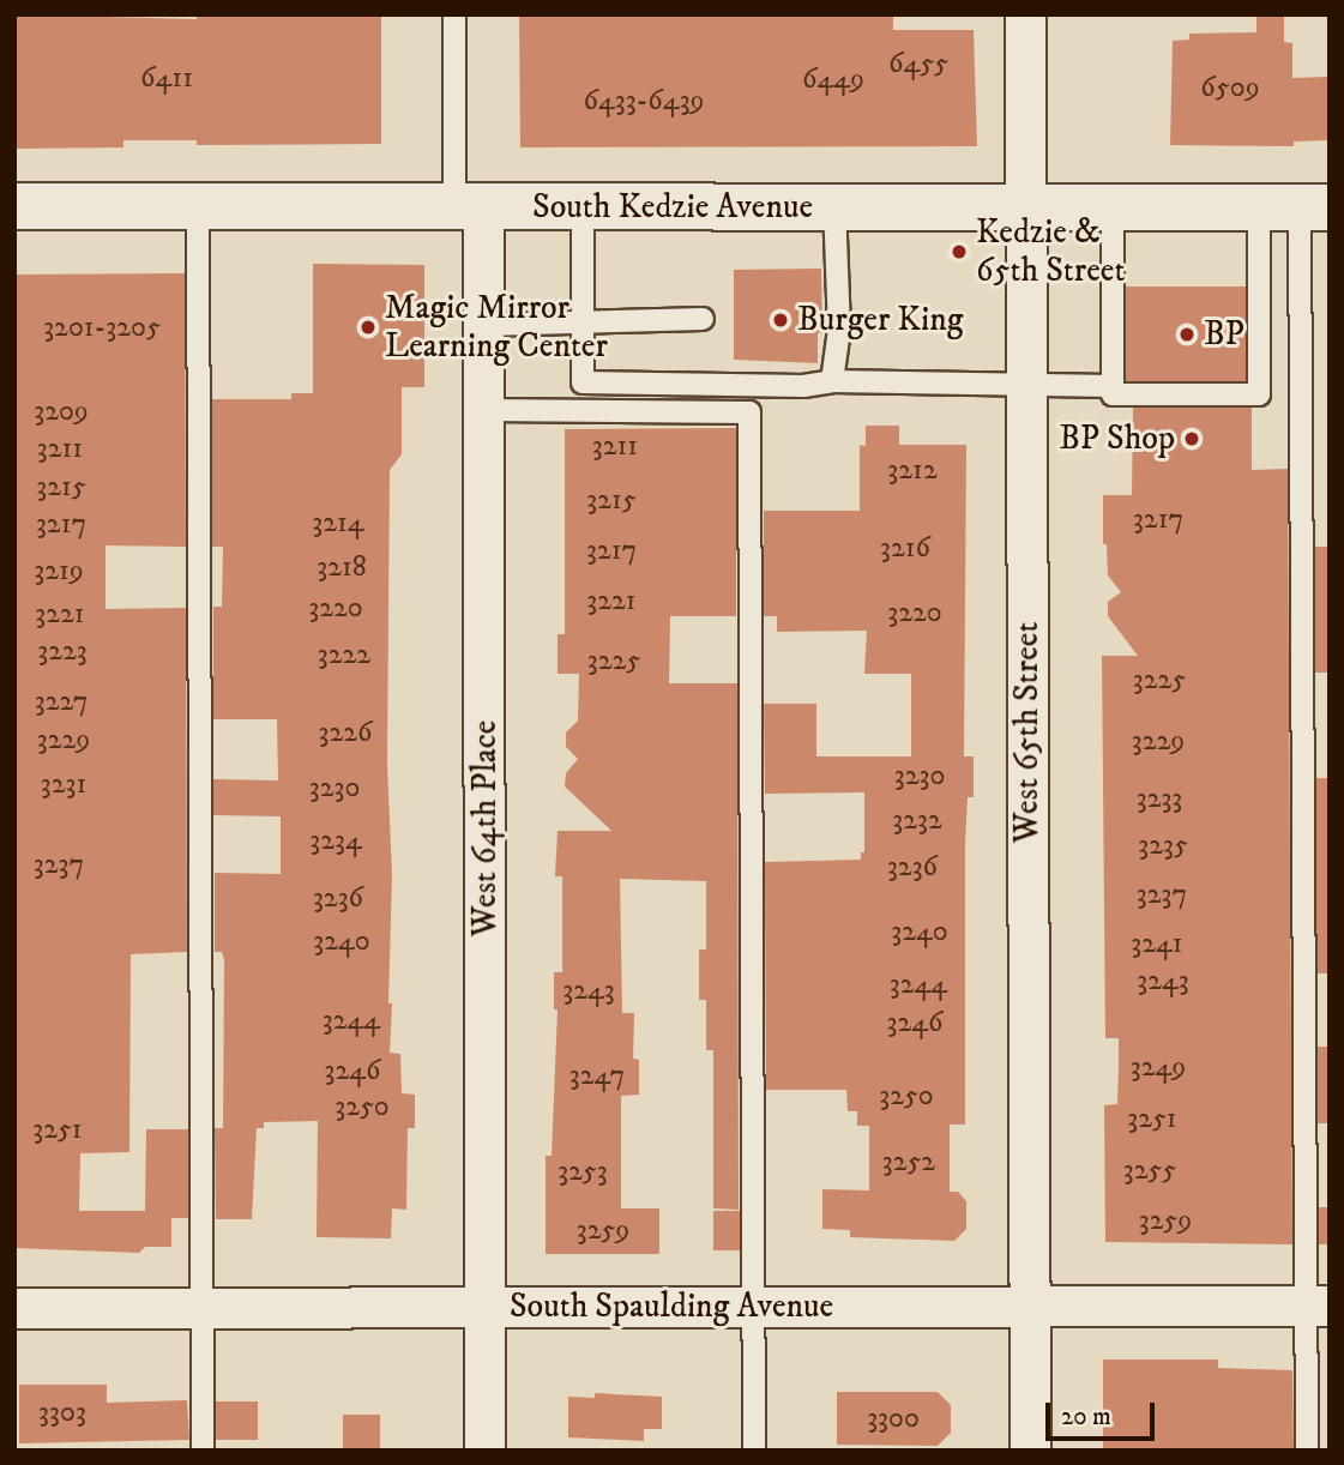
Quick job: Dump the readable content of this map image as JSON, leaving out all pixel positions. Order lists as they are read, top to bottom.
{
  "streets": {
    "main road": ["South Kedzie Avenue"],
    "street": ["West 65th Street", "West 64th Place", "South Spaulding Avenue"]
  },
  "crossings": [
    ["South Kedzie Avenue", "West 65th Street"],
    ["South Kedzie Avenue", "West 64th Place"],
    ["West 65th Street", "South Spaulding Avenue"],
    ["West 64th Place", "South Spaulding Avenue"]
  ],
  "places": [
    "Kedzie & 65th Street",
    "Burger King",
    "Magic Mirror Learning Center",
    "BP",
    "BP Shop"
  ],
  "house_numbers": [
    "6455",
    "6411",
    "6449",
    "6509",
    "6433-6439",
    "3201-3205",
    "3209",
    "3211",
    "3211",
    "3212",
    "3215",
    "3215",
    "3217",
    "3214",
    "3217",
    "3216",
    "3217",
    "3218",
    "3219",
    "3221",
    "3220",
    "3220",
    "3221",
    "3223",
    "3222",
    "3225",
    "3225",
    "3227",
    "3226",
    "3229",
    "3229",
    "3230",
    "3231",
    "3230",
    "3233",
    "3232",
    "3234",
    "3235",
    "3237",
    "3236",
    "3237",
    "3236",
    "3240",
    "3240",
    "3241",
    "3243",
    "3244",
    "3243",
    "3244",
    "3246",
    "3249",
    "3246",
    "3247",
    "3250",
    "3250",
    "3251",
    "3251",
    "3252",
    "3255",
    "3253",
    "3259",
    "3259",
    "3303",
    "3300"
  ],
  "scale_bar": "20 m"
}
